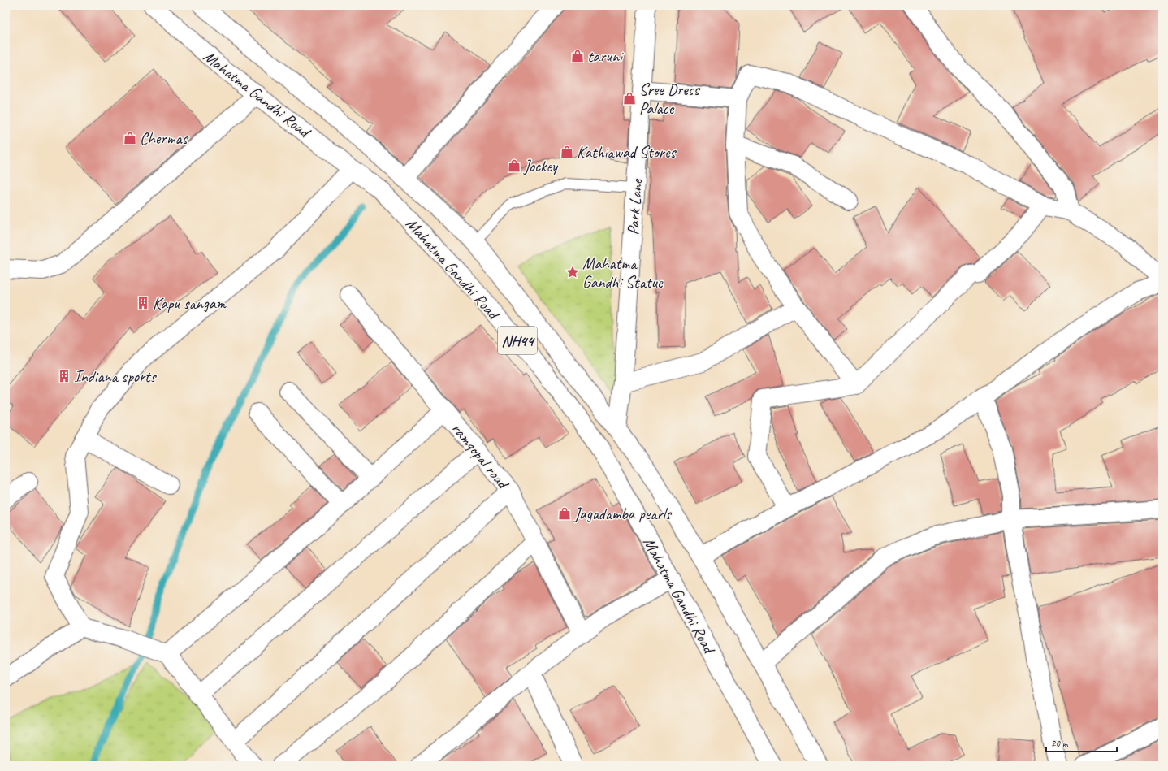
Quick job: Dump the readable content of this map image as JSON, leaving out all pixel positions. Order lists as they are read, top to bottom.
{
  "streets": {
    "main road": [
      "Mahatma Gandhi Road",
      "Park Lane",
      "NH44",
      "ramgopal road"
    ]
  },
  "crossings": [
    ["Mahatma Gandhi Road", "Park Lane"]
  ],
  "places": {
    "shop": [
      "taruni",
      "Sree Dress Palace",
      "Chermas",
      "Kathiawad Stores",
      "Jockey",
      "Jagadamba pearls"
    ],
    "place": ["Mahatma Gandhi Statue"],
    "building": ["Kapu sangam", "Indiana sports"]
  },
  "scale_bar": "20 m"
}
